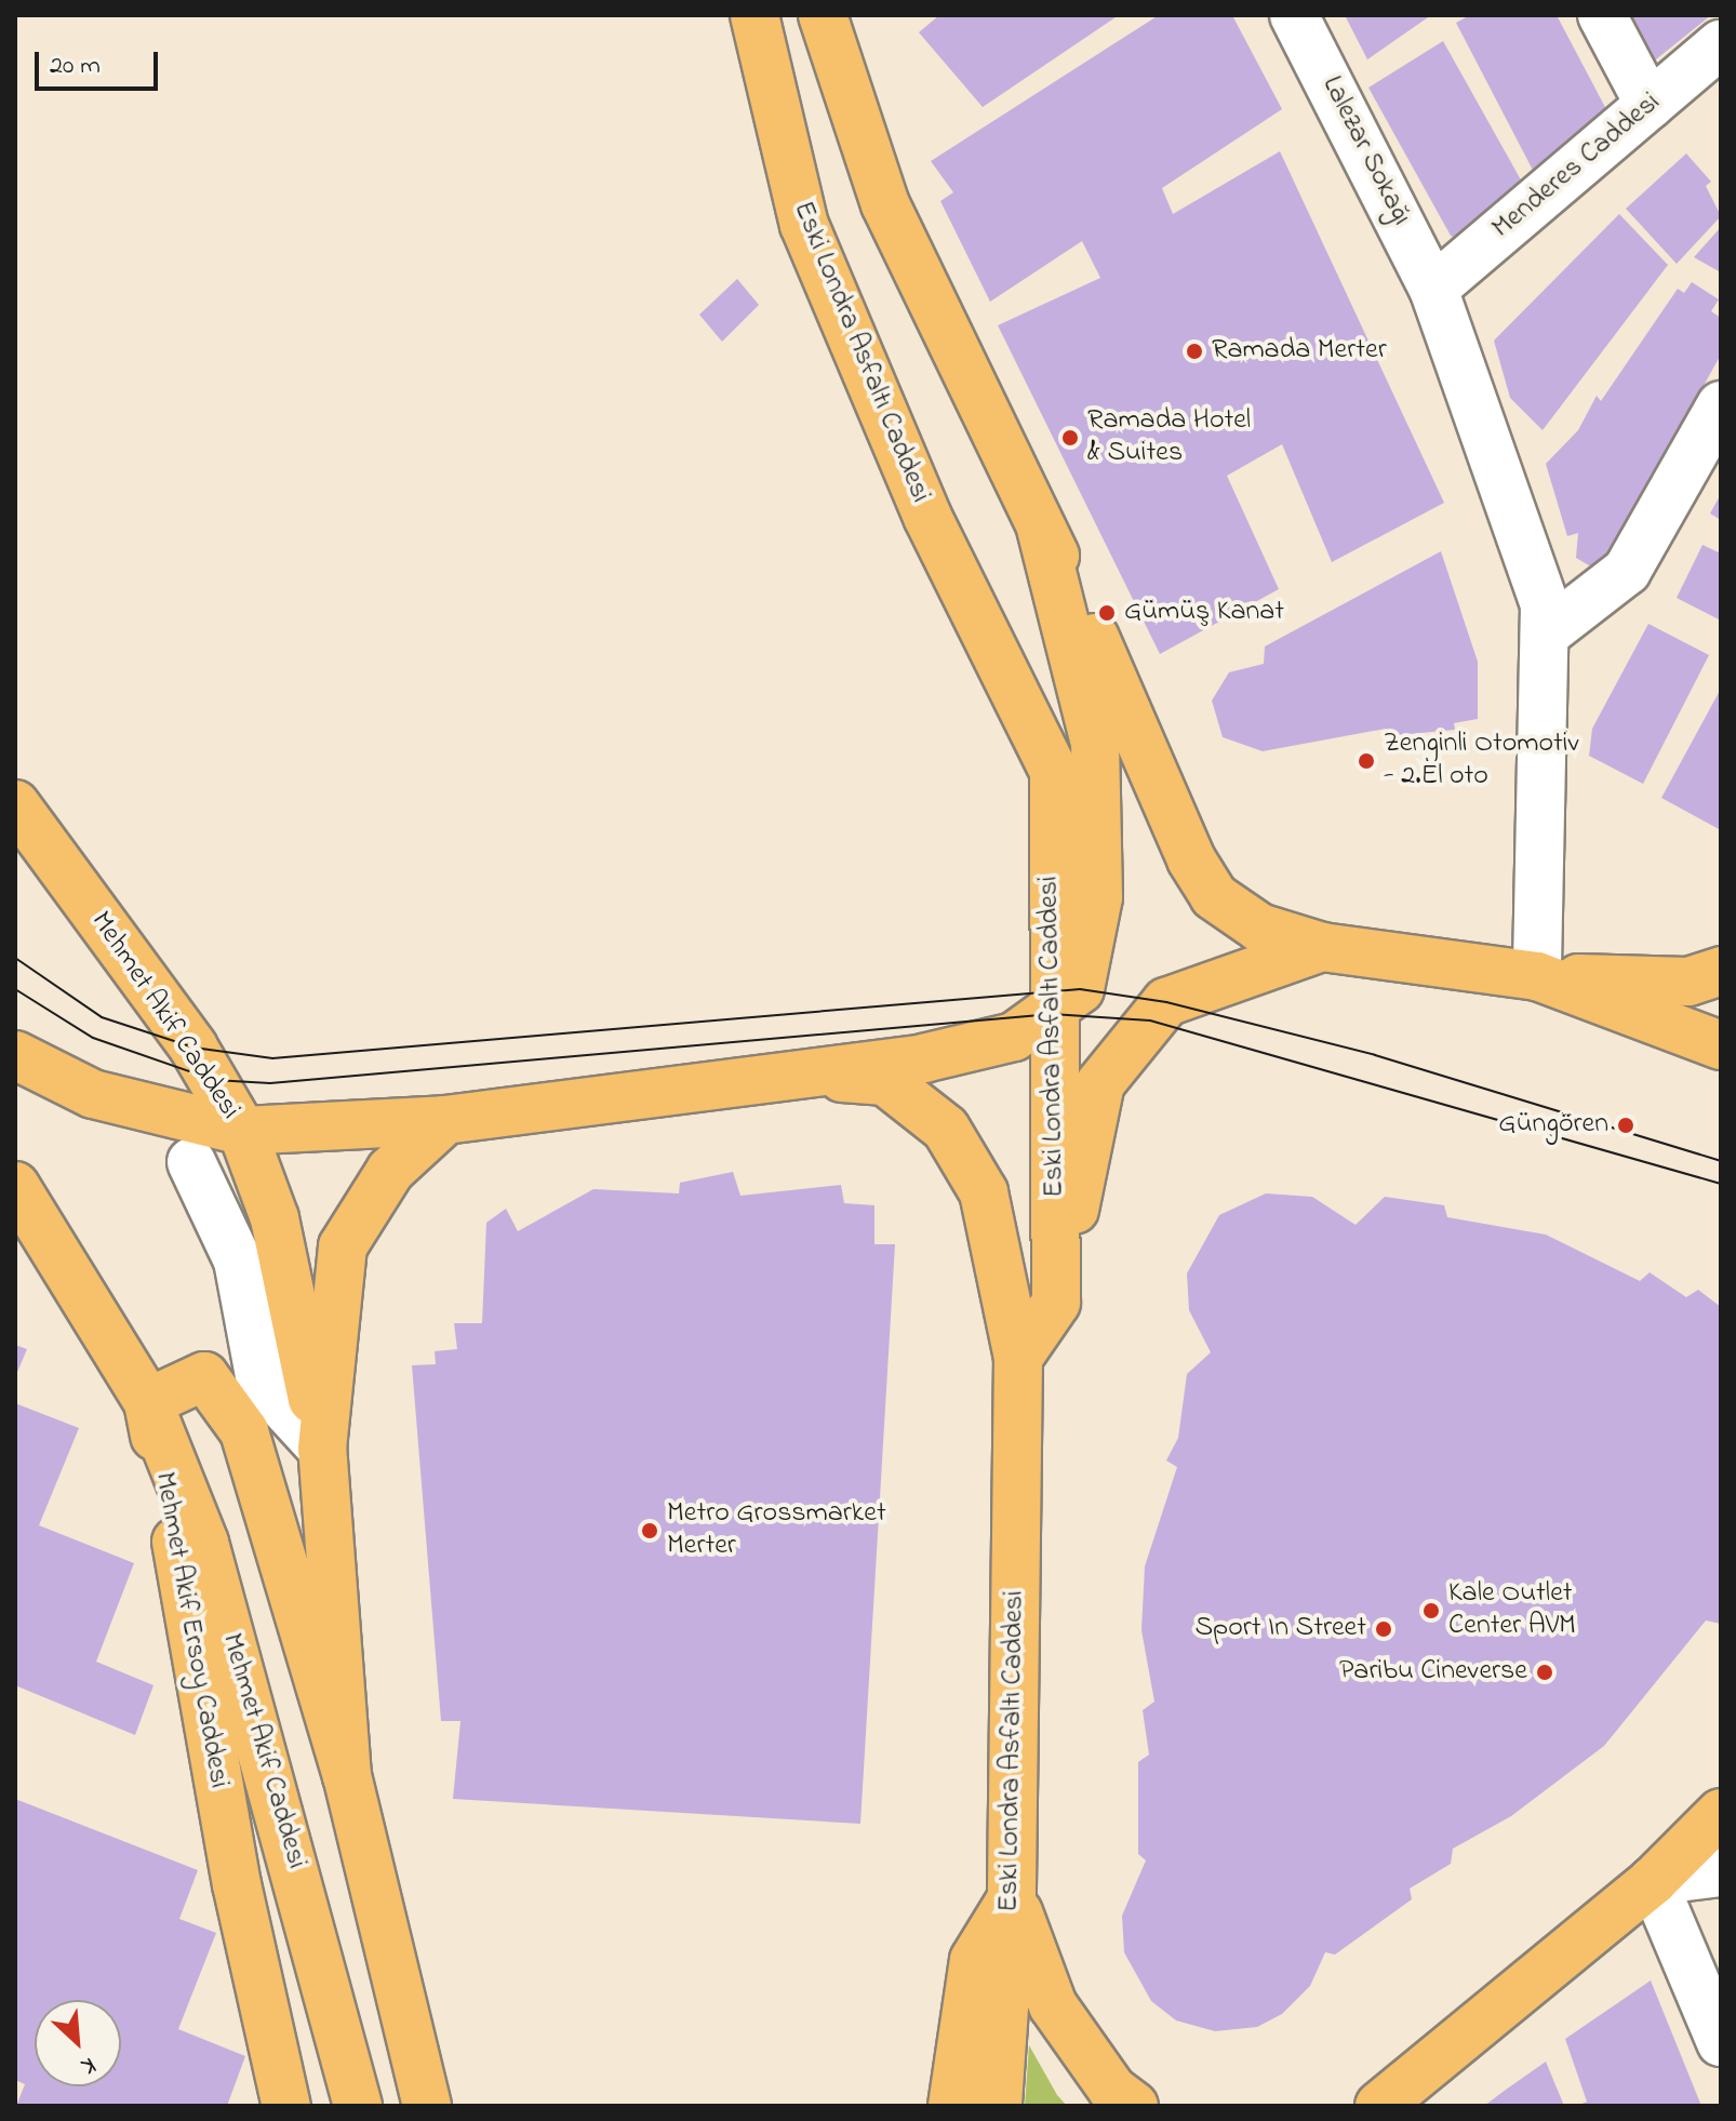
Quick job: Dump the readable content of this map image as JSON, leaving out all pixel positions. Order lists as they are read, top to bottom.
{
  "streets": {
    "main road": ["Eski Londra Asfaltı Caddesi", "Mehmet Akif Caddesi", "Mehmet Akif Ersoy Caddesi"],
    "street": ["Lalezar Sokağı", "Menderes Caddesi"]
  },
  "crossings": [
    ["Lalezar Sokağı", "Menderes Caddesi"],
    ["Mehmet Akif Caddesi", "Mehmet Akif Ersoy Caddesi"]
  ],
  "places": [
    "Ramada Merter",
    "Ramada Hotel & Suites",
    "Gümüş Kanat",
    "Zenginli Otomotiv - 2.El oto",
    "Güngören",
    "Metro Grossmarket Merter",
    "Kale Outlet Center AVM",
    "Sport In Street",
    "Paribu Cineverse"
  ],
  "scale_bar": "20 m",
  "north": "bottom right"
}
